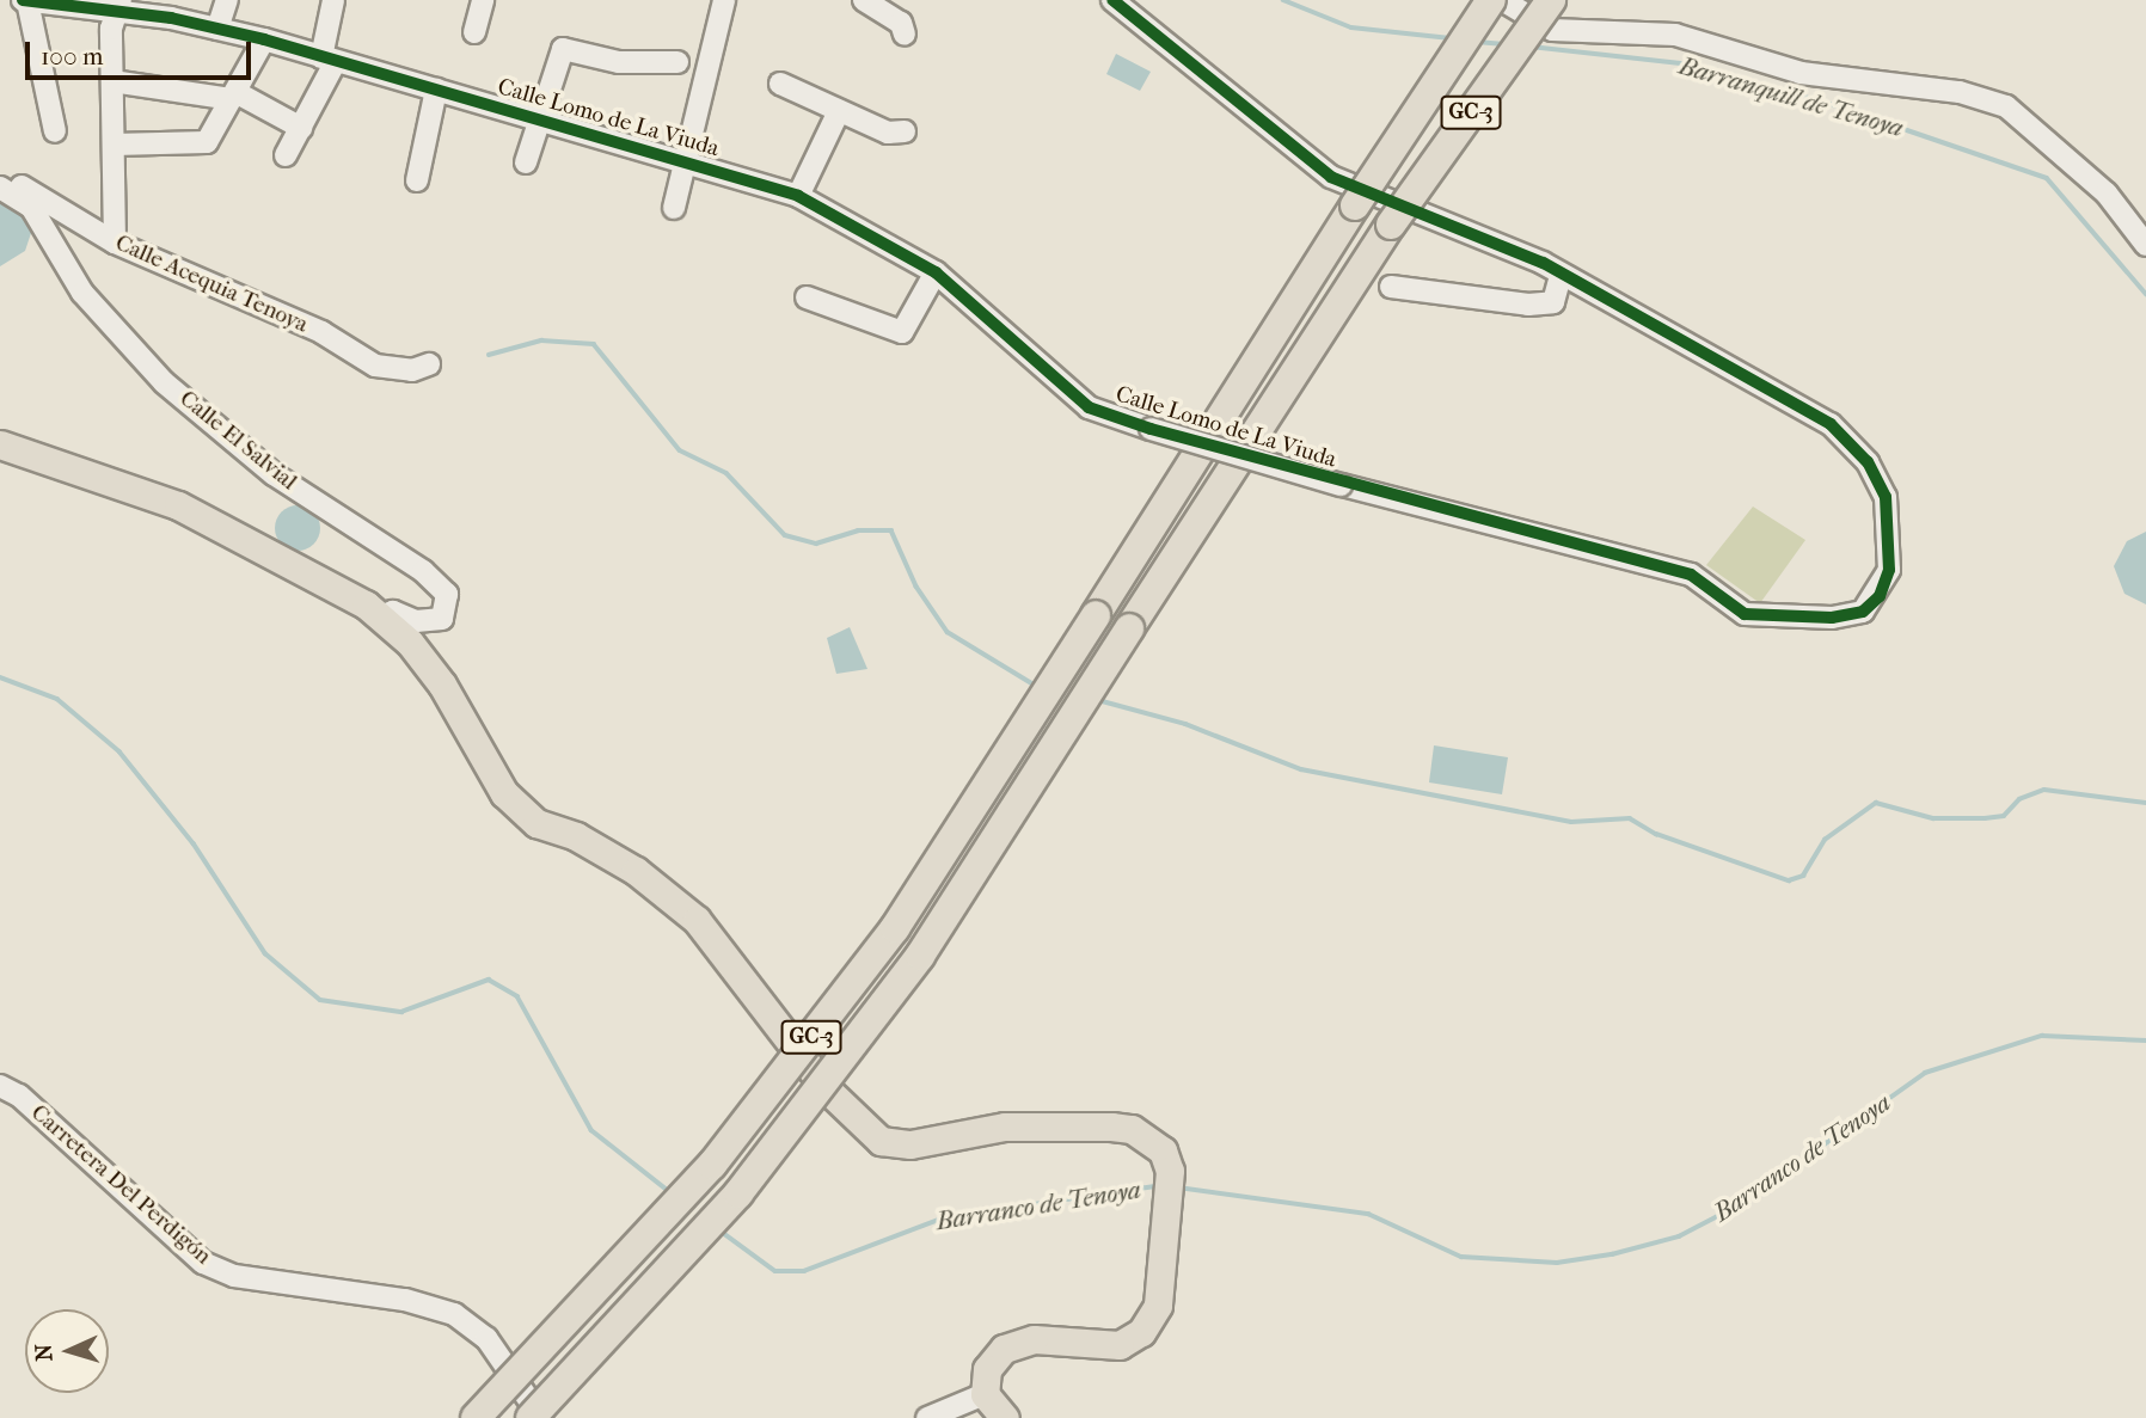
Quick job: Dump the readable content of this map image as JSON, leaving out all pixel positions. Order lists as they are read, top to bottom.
{
  "streets": {
    "highway": ["GC-3"],
    "street": [
      "Calle Lomo de La Viuda",
      "Calle Acequia Tenoya",
      "Calle El Salvial",
      "Carretera Del Perdigón"
    ]
  },
  "water": ["Barranquill de Tenoya", "Barranco de Tenoya"],
  "scale_bar": "100 m",
  "north": "left"
}
